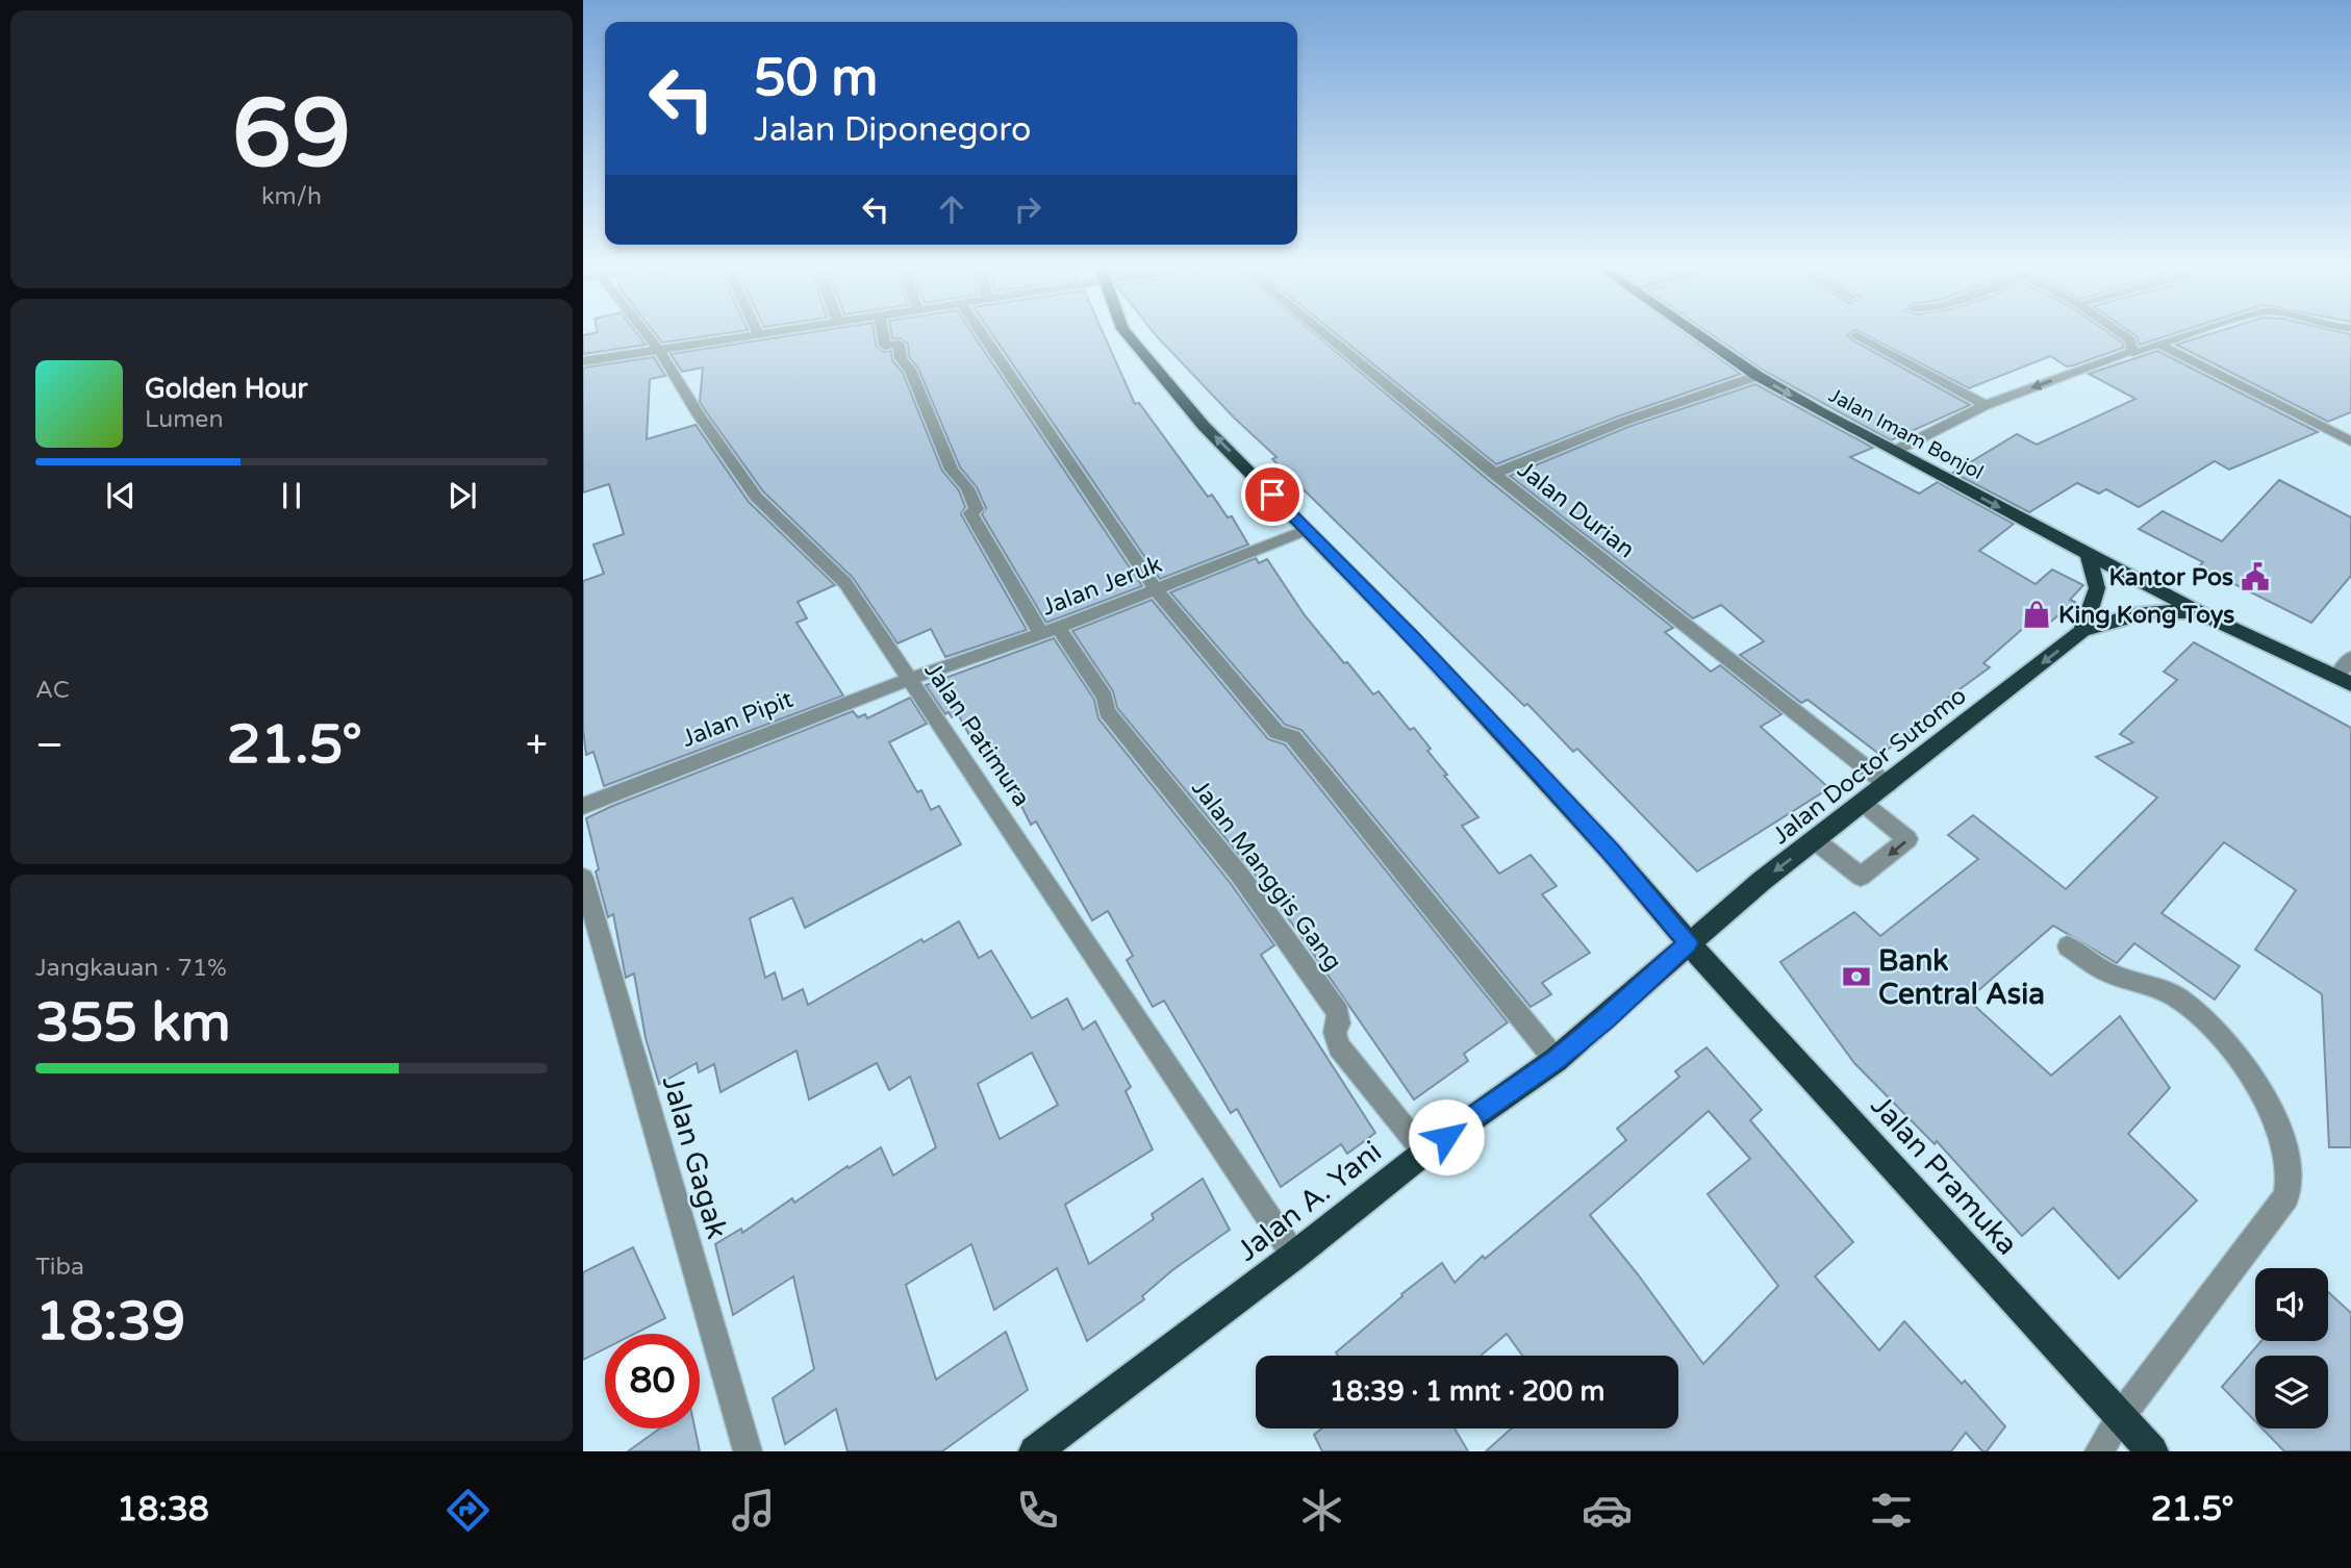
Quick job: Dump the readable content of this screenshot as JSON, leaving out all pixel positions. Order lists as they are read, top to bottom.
{
  "streets": {
    "highway": [
      "Jalan Imam Bonjol",
      "Jalan Doctor Sutomo",
      "Jalan Pramuka",
      "Jalan A. Yani"
    ],
    "street": [
      "Jalan Durian",
      "Jalan Jeruk",
      "Jalan Pipit",
      "Jalan Patimura",
      "Jalan Manggis Gang",
      "Jalan Gagak"
    ]
  },
  "crossings": [
    ["Jalan Imam Bonjol", "Jalan Doctor Sutomo"],
    ["Jalan Durian", "Jalan Doctor Sutomo"],
    ["Jalan Jeruk", "Jalan Pipit"],
    ["Jalan Jeruk", "Jalan Patimura"],
    ["Jalan Jeruk", "Jalan Manggis Gang"],
    ["Jalan Jeruk", "Jalan Pramuka"],
    ["Jalan Pipit", "Jalan Patimura"],
    ["Jalan Patimura", "Jalan A. Yani"],
    ["Jalan Doctor Sutomo", "Jalan Pramuka"],
    ["Jalan Doctor Sutomo", "Jalan A. Yani"],
    ["Jalan Manggis Gang", "Jalan A. Yani"],
    ["Jalan Pramuka", "Jalan A. Yani"]
  ],
  "one_way": ["Jalan Imam Bonjol", "Jalan Doctor Sutomo"],
  "places": {
    "public building": ["Kantor Pos"],
    "shop": ["King Kong Toys"],
    "bank": ["Bank Central Asia"]
  },
  "page": {
    "tile": [
      ["69", "km/h"],
      "AC",
      ["Jangkauan · 71%", "355 km"],
      ["Tiba", "18:39"]
    ],
    "turn": ["50 m", "Jalan Diponegoro"],
    "song": ["Golden Hour", "Lumen"],
    "heat": ["−", "21.5°", "+"],
    "limit": "80",
    "trip": "18:39 · 1 mnt · 200 m",
    "tabs": ["18:38", "21.5°"]
  }
}
